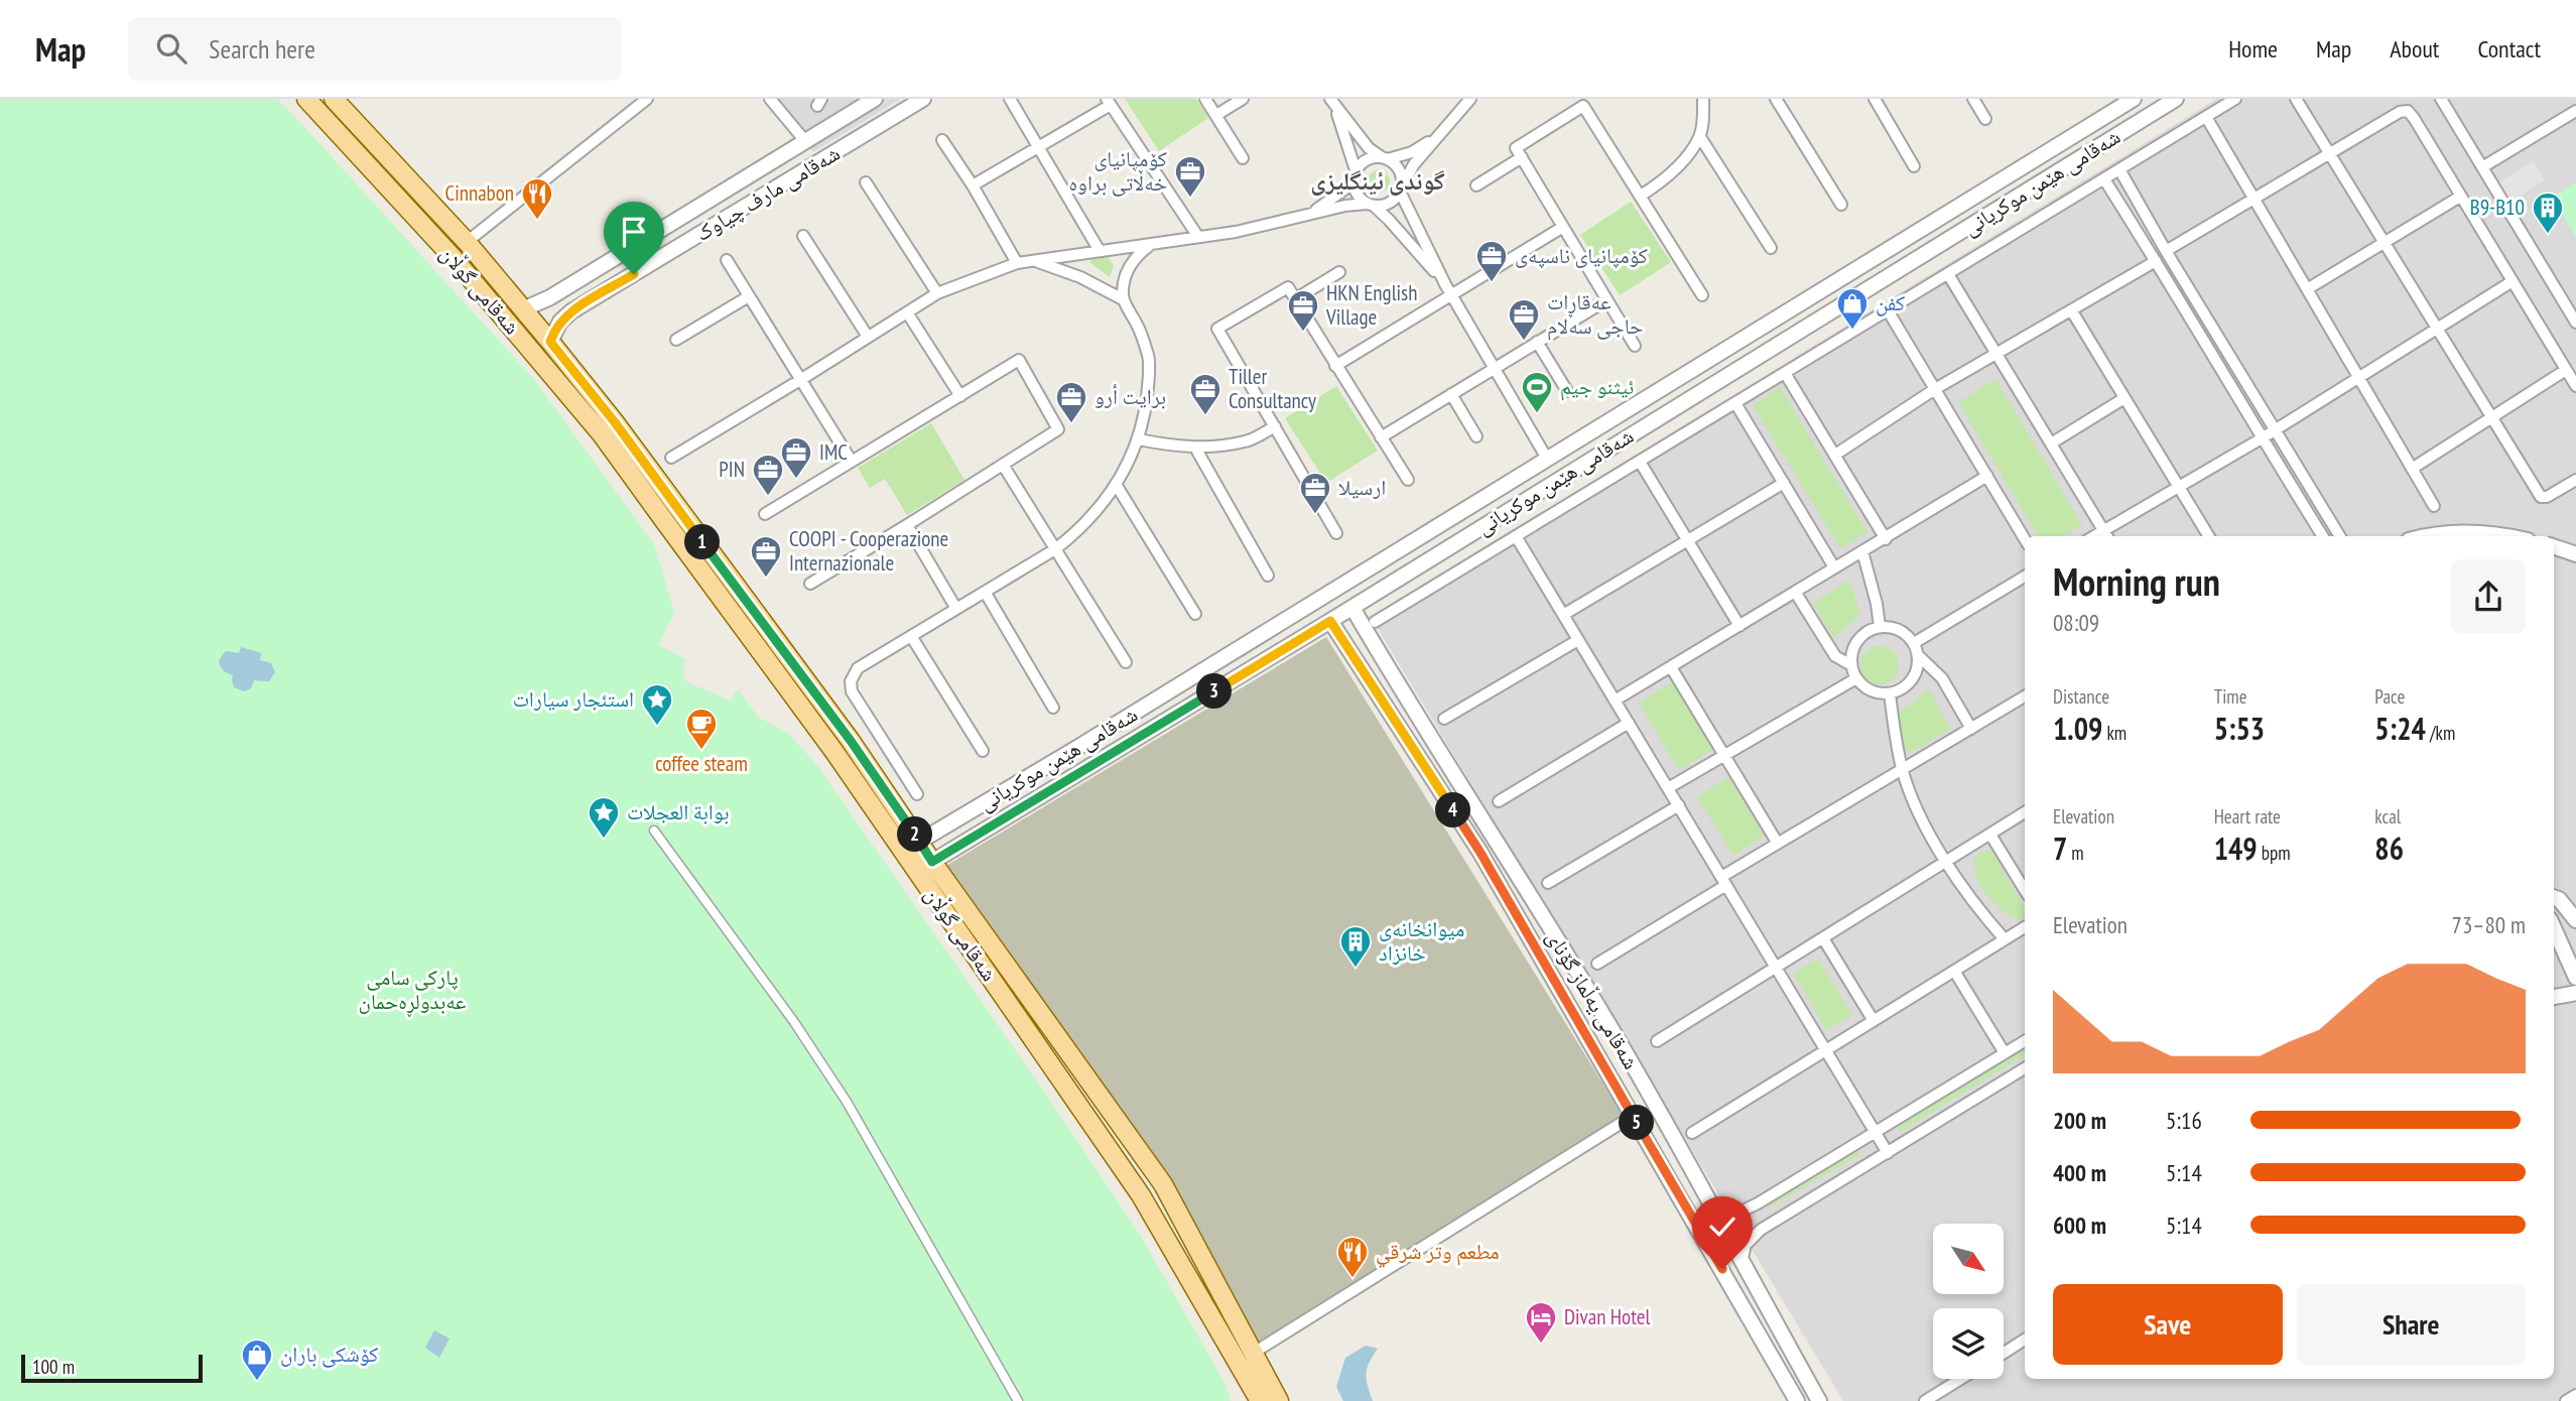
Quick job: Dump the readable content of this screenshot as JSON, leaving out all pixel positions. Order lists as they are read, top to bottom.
{
  "streets": {
    "main road": ["شەقامی گوڵان"],
    "street": ["شەقامی هێمن موکریانی", "شەقامی مارف چیاوک", "شەقامی یەڵماز گۆنای"]
  },
  "crossings": [
    ["شەقامی هێمن موکریانی", "شەقامی گوڵان"],
    ["شەقامی هێمن موکریانی", "شەقامی یەڵماز گۆنای"],
    ["شەقامی مارف چیاوک", "شەقامی گوڵان"]
  ],
  "districts": ["گوندی ئینگلیزی"],
  "parks": ["پارکی سامی عەبدولڕەحمان"],
  "places": {
    "office": [
      "کۆمپانیای خەڵاتی براوە",
      "کۆمپانیای ناسپەی",
      "HKN English Village",
      "عەقاڕات حاجی سەلام",
      "Tiller Consultancy",
      "برايت أرو",
      "IMC",
      "PIN",
      "ارسيلا",
      "COOPI - Cooperazione Internazionale"
    ],
    "restaurant": ["Cinnabon", "مطعم وتر شرقي"],
    "building": ["B9-B10", "میوانخانەی خانزاد"],
    "shop": ["كفن", "کۆشکی باران"],
    "sports": ["ئيثنو جيم"],
    "place": ["استئجار سيارات", "بوابة العجلات"],
    "cafe": ["coffee steam"],
    "hotel": ["Divan Hotel"]
  },
  "scale_bar": "100 m",
  "north": "bottom right",
  "page": {
    "header": "Map",
    "search": "Search here",
    "nav": [
      "Home",
      "Map",
      "About",
      "Contact"
    ],
    "pins": [
      "1",
      "3",
      "4",
      "2",
      "5"
    ],
    "heading": ["Morning run", "08:09"],
    "stats": [
      ["Distance", "1.09 km"],
      ["Time", "5:53"],
      ["Pace", "5:24 /km"],
      ["Elevation", "7 m"],
      ["Heart rate", "149 bpm"],
      ["kcal", "86"]
    ],
    "chart": ["Elevation", "73–80 m"],
    "list": [
      {
        "name": "200 m",
        "note": "5:16"
      },
      {
        "name": "400 m",
        "note": "5:14"
      },
      {
        "name": "600 m",
        "note": "5:14"
      }
    ],
    "buttons": ["Save", "Share"],
    "scale": "100 m"
  }
}
